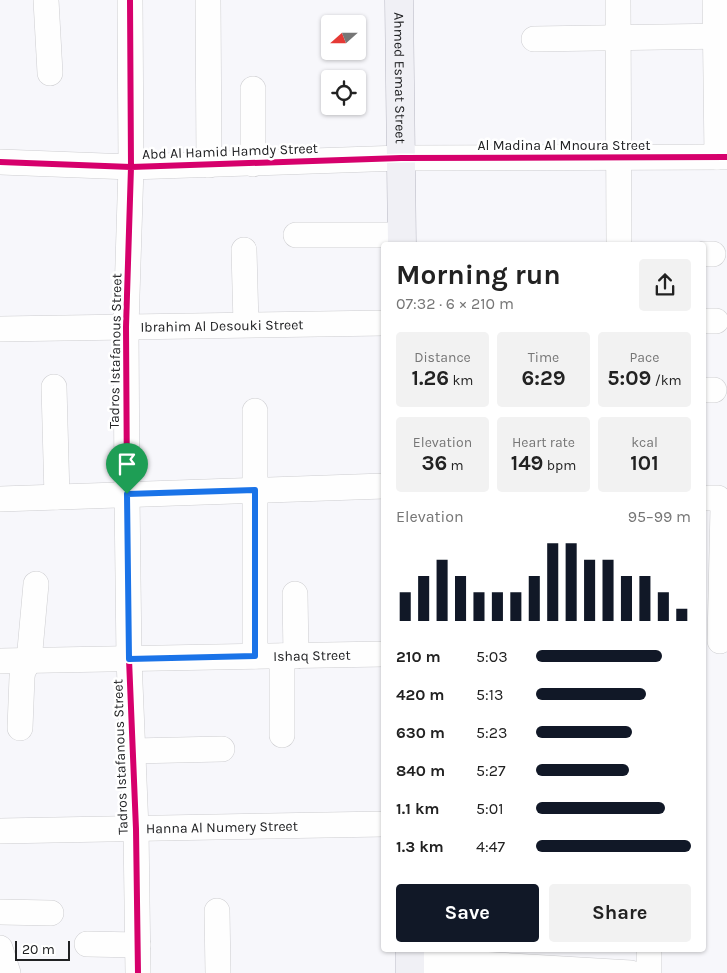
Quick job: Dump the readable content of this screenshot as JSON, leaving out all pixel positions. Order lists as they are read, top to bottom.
{
  "streets": {
    "main road": ["Ahmed Esmat Street"],
    "street": [
      "Al Madina Al Mnoura Street",
      "Abd Al Hamid Hamdy Street",
      "Ibrahim Al Desouki Street",
      "Tadros Istafanous Street",
      "Ishaq Street",
      "Hanna Al Numery Street"
    ]
  },
  "crossings": [
    ["Ahmed Esmat Street", "Al Madina Al Mnoura Street"],
    ["Ahmed Esmat Street", "Abd Al Hamid Hamdy Street"],
    ["Al Madina Al Mnoura Street", "Abd Al Hamid Hamdy Street"],
    ["Abd Al Hamid Hamdy Street", "Tadros Istafanous Street"],
    ["Ibrahim Al Desouki Street", "Tadros Istafanous Street"],
    ["Tadros Istafanous Street", "Ishaq Street"],
    ["Tadros Istafanous Street", "Hanna Al Numery Street"]
  ],
  "scale_bar": "20 m",
  "north": "left",
  "page": {
    "heading": ["Morning run", "07:32 · 6 × 210 m"],
    "stats": [
      ["Distance", "1.26 km"],
      ["Time", "6:29"],
      ["Pace", "5:09 /km"],
      ["Elevation", "36 m"],
      ["Heart rate", "149 bpm"],
      ["kcal", "101"]
    ],
    "chart": ["Elevation", "95–99 m"],
    "list": [
      {
        "name": "210 m",
        "note": "5:03"
      },
      {
        "name": "420 m",
        "note": "5:13"
      },
      {
        "name": "630 m",
        "note": "5:23"
      },
      {
        "name": "840 m",
        "note": "5:27"
      },
      {
        "name": "1.1 km",
        "note": "5:01"
      },
      {
        "name": "1.3 km",
        "note": "4:47"
      }
    ],
    "buttons": ["Save", "Share"],
    "scale": "20 m"
  }
}
